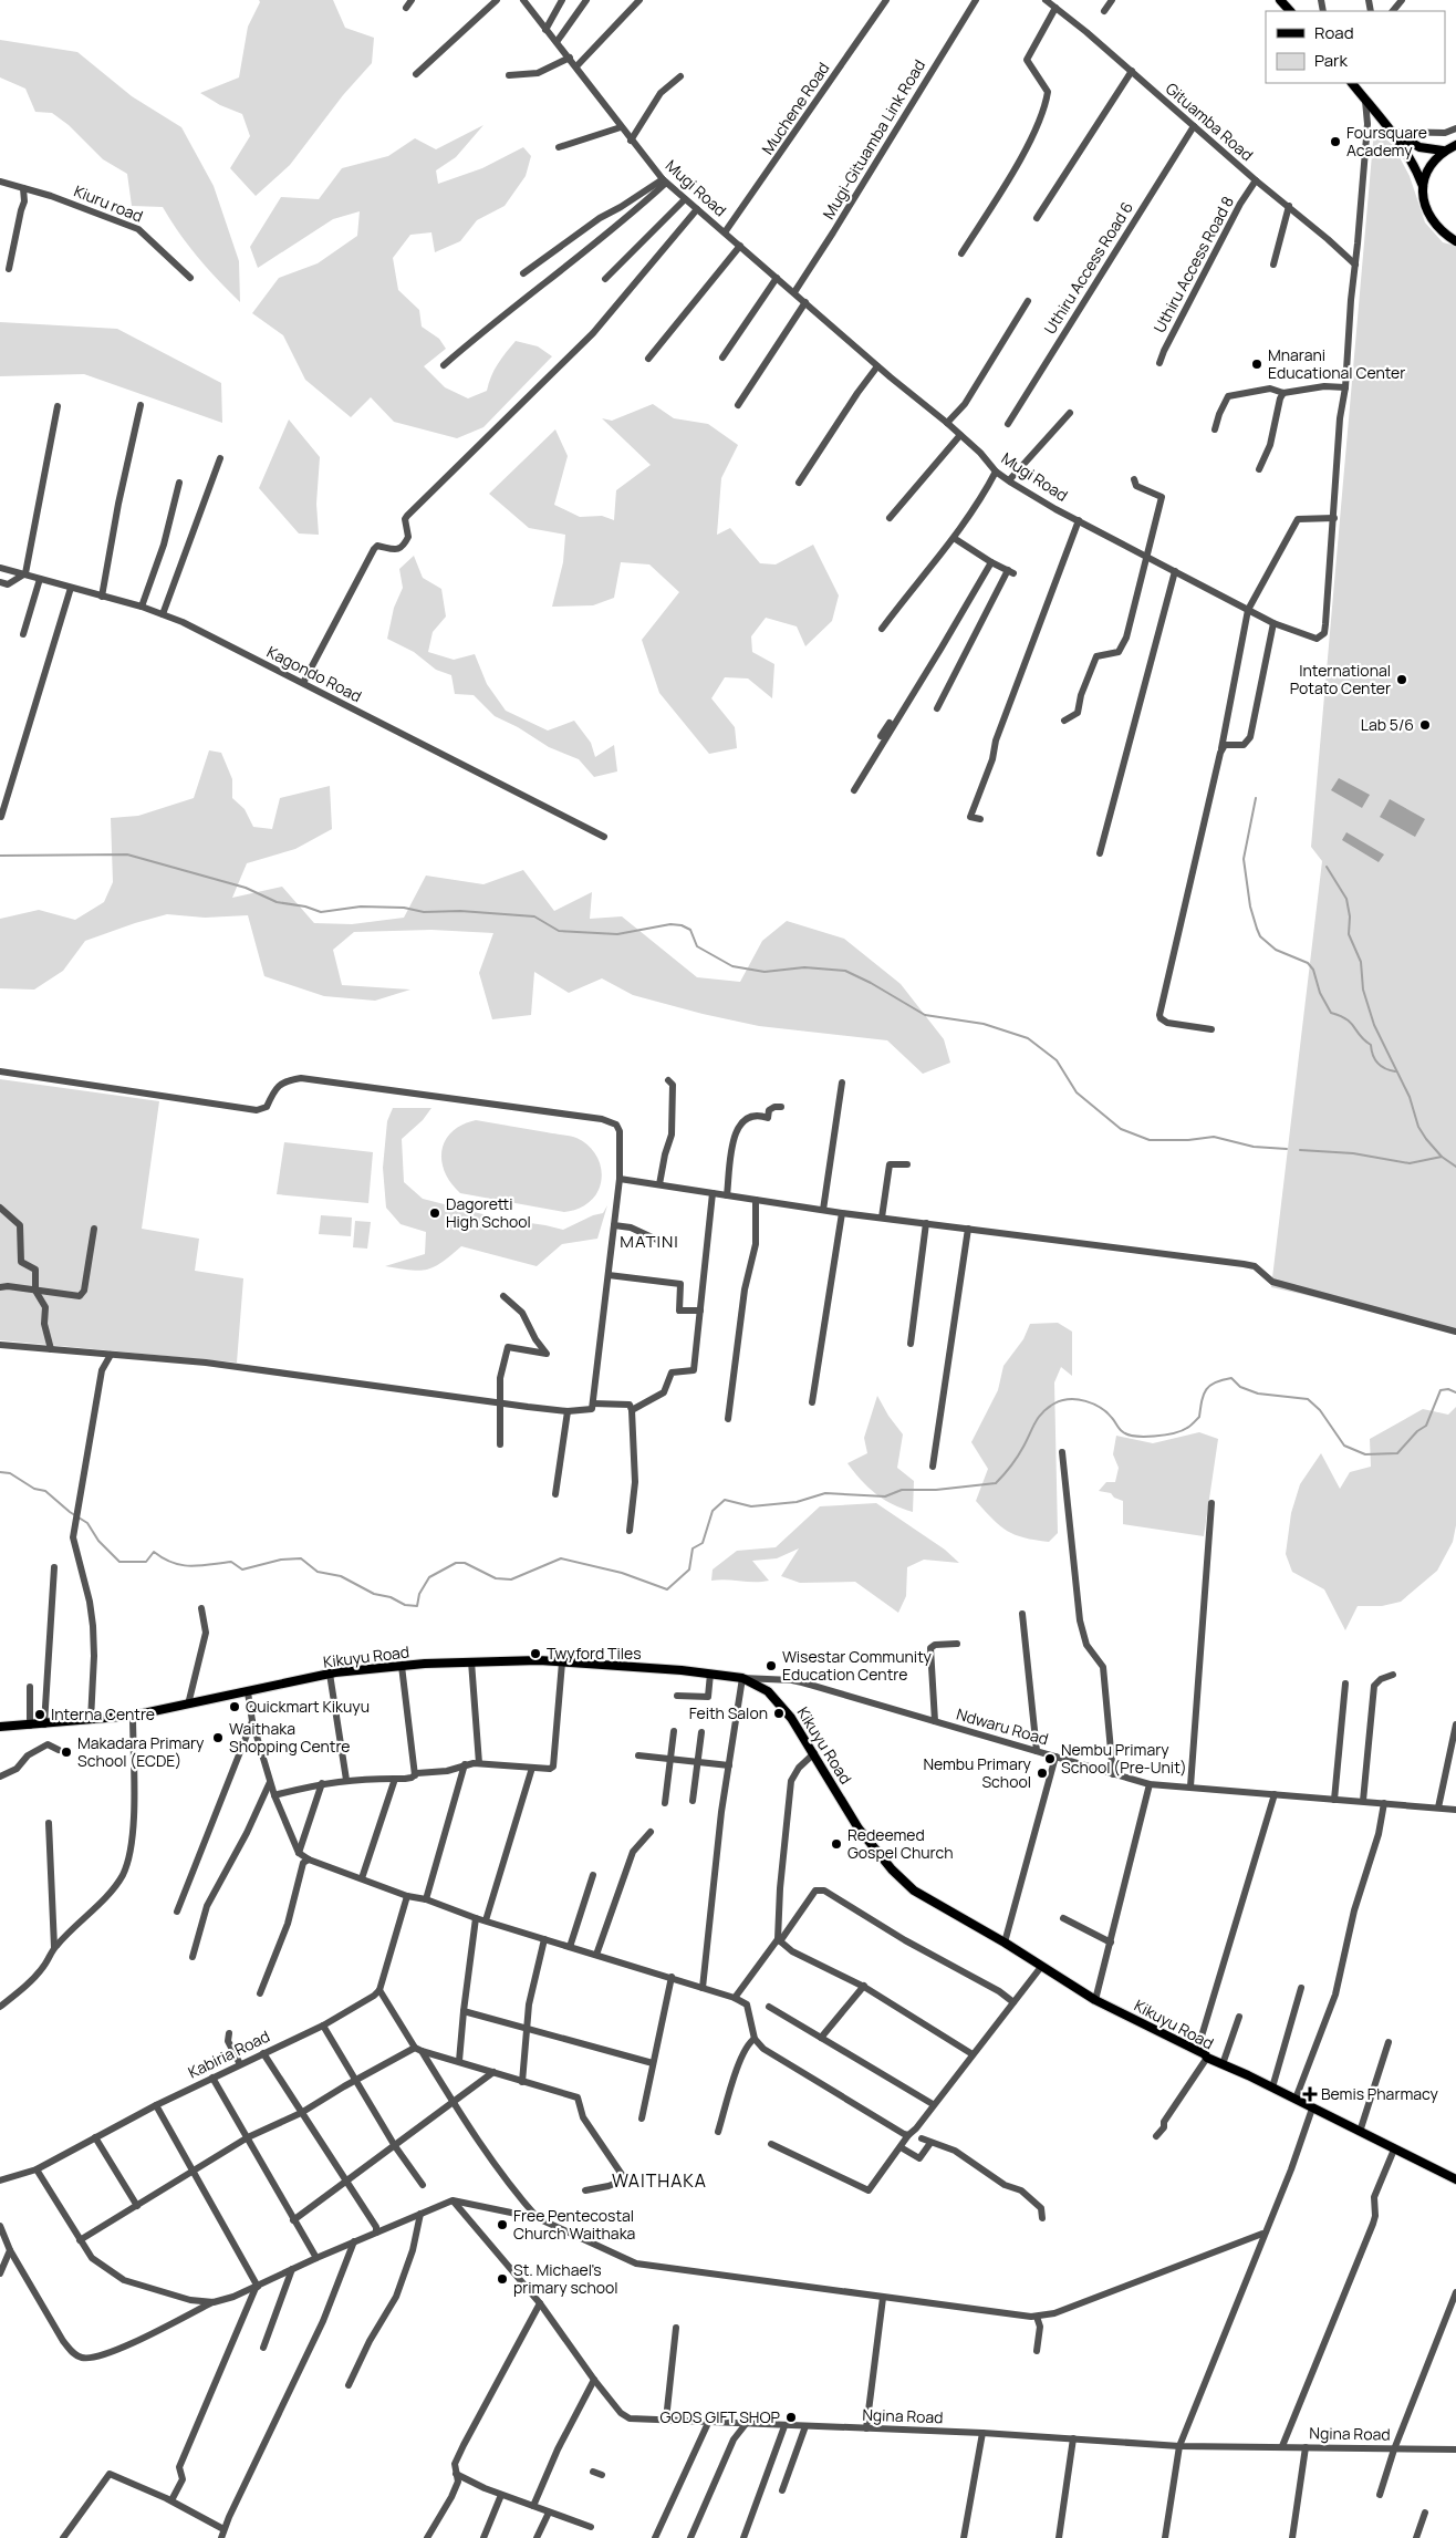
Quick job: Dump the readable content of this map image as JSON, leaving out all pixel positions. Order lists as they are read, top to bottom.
{
  "streets": {
    "main road": ["Kikuyu Road"],
    "street": [
      "Muchene Road",
      "Gituamba Road",
      "Mugi-Gituamba Link Road",
      "Mugi Road",
      "Kiuru road",
      "Uthiru Access Road 8",
      "Uthiru Access Road 6",
      "Kagondo Road",
      "Ndwaru Road",
      "Kabiria Road",
      "Ngina Road"
    ]
  },
  "crossings": [
    ["Muchene Road", "Mugi Road"],
    ["Gituamba Road", "Mugi Road"],
    ["Gituamba Road", "Uthiru Access Road 8"],
    ["Gituamba Road", "Uthiru Access Road 6"],
    ["Mugi-Gituamba Link Road", "Mugi Road"],
    ["Kikuyu Road", "Ndwaru Road"]
  ],
  "districts": ["MATINI", "WAITHAKA"],
  "places": {
    "other": [
      "Foursquare Academy",
      "Mnarani Educational Center",
      "International Potato Center",
      "Lab 5/6",
      "Dagoretti High School",
      "Twyford Tiles",
      "Wisestar Community Education Centre",
      "Quickmart Kikuyu",
      "Feith Salon",
      "Interna Centre",
      "Waithaka Shopping Centre",
      "Makadara Primary School (ECDE)",
      "Nembu Primary School (Pre-Unit)",
      "Nembu Primary School",
      "Redeemed Gospel Church",
      "Free Pentecostal Church Waithaka",
      "St. Michael's primary school",
      "GODS GIFT SHOP"
    ],
    "health": ["Bemis Pharmacy"]
  },
  "legend": ["Road", "Park"]
}
